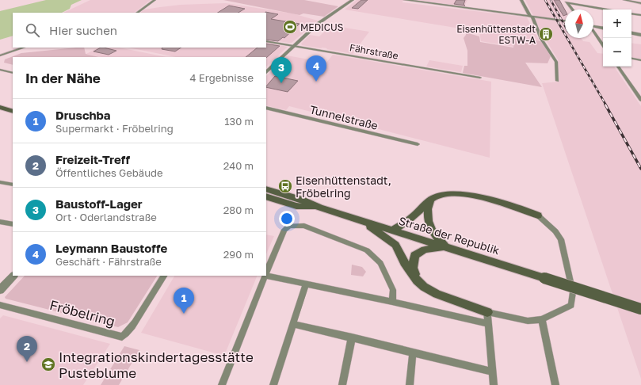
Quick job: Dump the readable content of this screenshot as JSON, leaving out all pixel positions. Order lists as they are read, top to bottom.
{
  "streets": {
    "main road": ["Straße der Republik"],
    "street": ["Fährstraße", "Tunnelstraße", "Fröbelring"]
  },
  "places": {
    "sports": ["MEDICUS"],
    "building": ["Eisenhüttenstadt ESTW-A"],
    "bus stop": ["Eisenhüttenstadt, Fröbelring"],
    "school or university": ["Integrationskindertagesstätte Pusteblume"]
  },
  "north": "top",
  "page": {
    "map_buttons": ["+", "−"],
    "search": "Hier suchen",
    "pins": [
      "4",
      "3",
      "1",
      "2"
    ],
    "heading": ["In der Nähe", "4 Ergebnisse"],
    "list": [
      {
        "mark": "1",
        "name": "Druschba",
        "note": "Supermarkt · Fröbelring",
        "value": "130 m"
      },
      {
        "mark": "2",
        "name": "Freizeit-Treff",
        "note": "Öffentliches Gebäude",
        "value": "240 m"
      },
      {
        "mark": "3",
        "name": "Baustoff-Lager",
        "note": "Ort · Oderlandstraße",
        "value": "280 m"
      },
      {
        "mark": "4",
        "name": "Leymann Baustoffe",
        "note": "Geschäft · Fährstraße",
        "value": "290 m"
      }
    ]
  }
}
